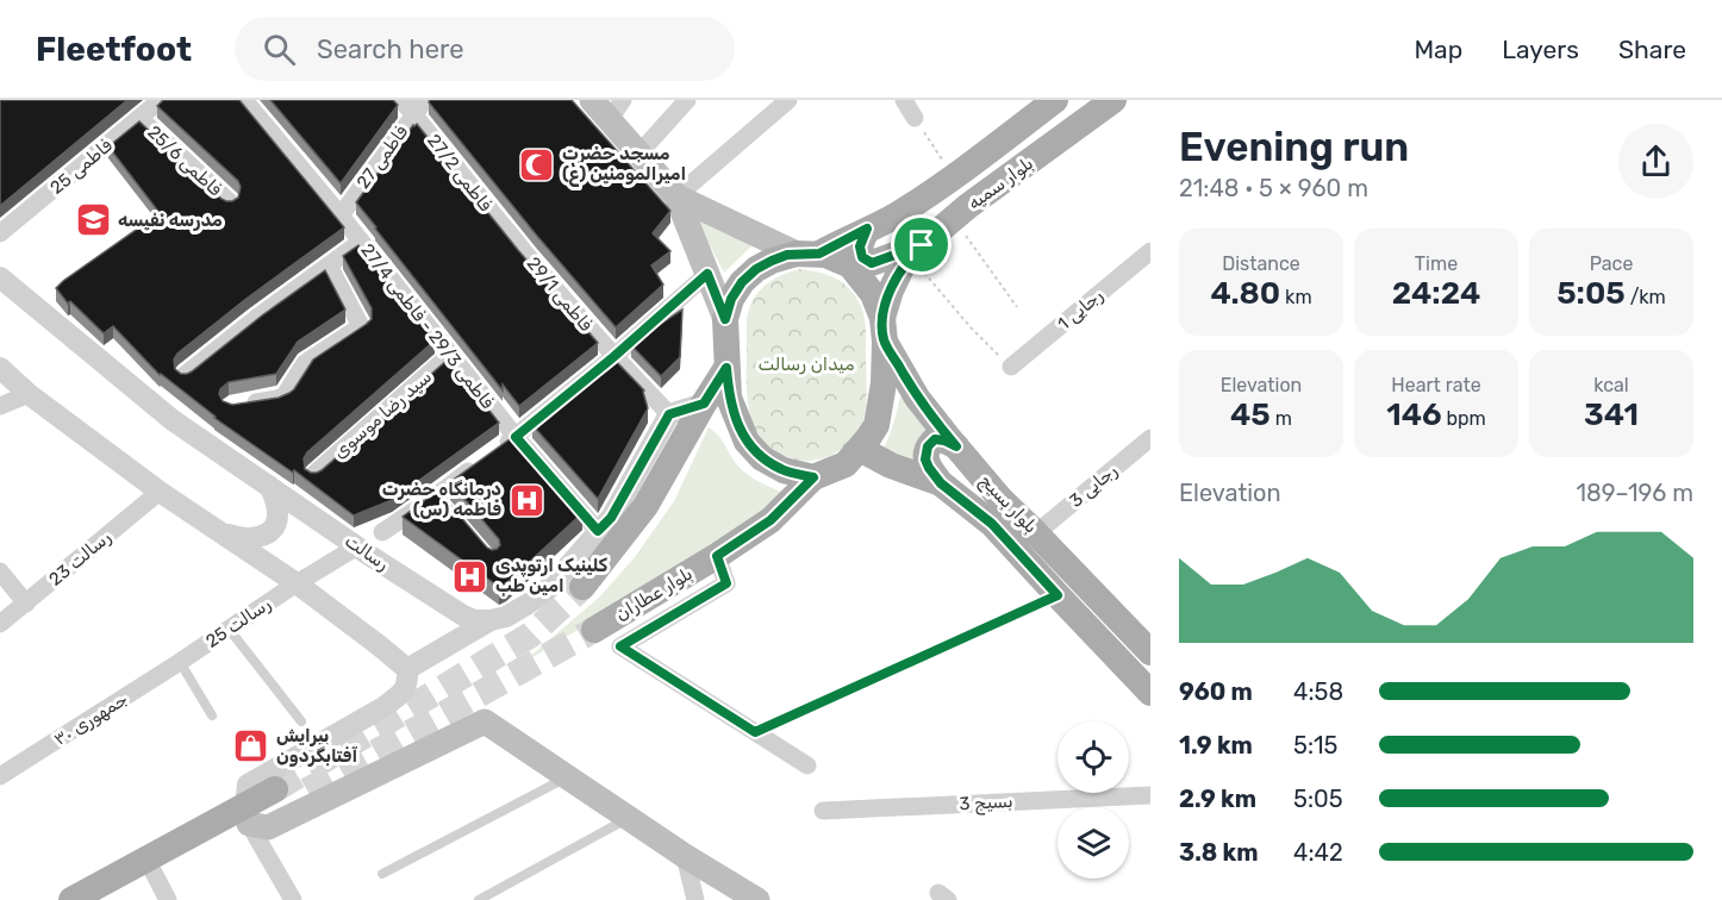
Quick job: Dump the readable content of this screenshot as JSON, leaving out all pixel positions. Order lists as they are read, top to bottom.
{
  "streets": {
    "main road": ["بلوار سمیه", "بلوار بسیج", "بلوار عطاران"],
    "street": [
      "فاطمی 27",
      "فاطمی 25/6",
      "فاطمی 25",
      "فاطمی 27/2",
      "فاطمی 29/1",
      "رجایی 1",
      "فاطمی 29/3 - فاطمی 27/4",
      "سید رضا موسوی",
      "رجایی 3",
      "رسالت",
      "رسالت 23",
      "رسالت 25",
      "جمهوری ۳۰",
      "بسیج 3"
    ]
  },
  "crossings": [
    ["فاطمی 27", "فاطمی 27/2"],
    ["فاطمی 27", "فاطمی 29/3 - فاطمی 27/4"],
    ["فاطمی 25/6", "فاطمی 25"],
    ["فاطمی 27/2", "فاطمی 29/1"],
    ["بلوار سمیه", "بلوار بسیج"],
    ["بلوار سمیه", "بلوار عطاران"],
    ["فاطمی 29/3 - فاطمی 27/4", "سید رضا موسوی"],
    ["رجایی 3", "بلوار بسیج"],
    ["بلوار بسیج", "بلوار عطاران"],
    ["رسالت", "رسالت 25"],
    ["رسالت 25", "جمهوری ۳۰"]
  ],
  "parks": ["میدان رسالت"],
  "places": {
    "mosque": ["مسجد حضرت امیرالمومنین (ع)"],
    "school or university": ["مدرسه نفیسه"],
    "hospital": ["درمانگاه حضرت فاطمه (س)", "کلینیک ارتوپدی امین طب"],
    "shop": ["پیرایش آفتابگردون"]
  },
  "page": {
    "header": "Fleetfoot",
    "search": "Search here",
    "nav": ["Map", "Layers", "Share"],
    "heading": ["Evening run", "21:48 · 5 × 960 m"],
    "stats": [
      ["Distance", "4.80 km"],
      ["Time", "24:24"],
      ["Pace", "5:05 /km"],
      ["Elevation", "45 m"],
      ["Heart rate", "146 bpm"],
      ["kcal", "341"]
    ],
    "chart": ["Elevation", "189–196 m"],
    "list": [
      {
        "name": "960 m",
        "note": "4:58"
      },
      {
        "name": "1.9 km",
        "note": "5:15"
      },
      {
        "name": "2.9 km",
        "note": "5:05"
      },
      {
        "name": "3.8 km",
        "note": "4:42"
      }
    ]
  }
}
